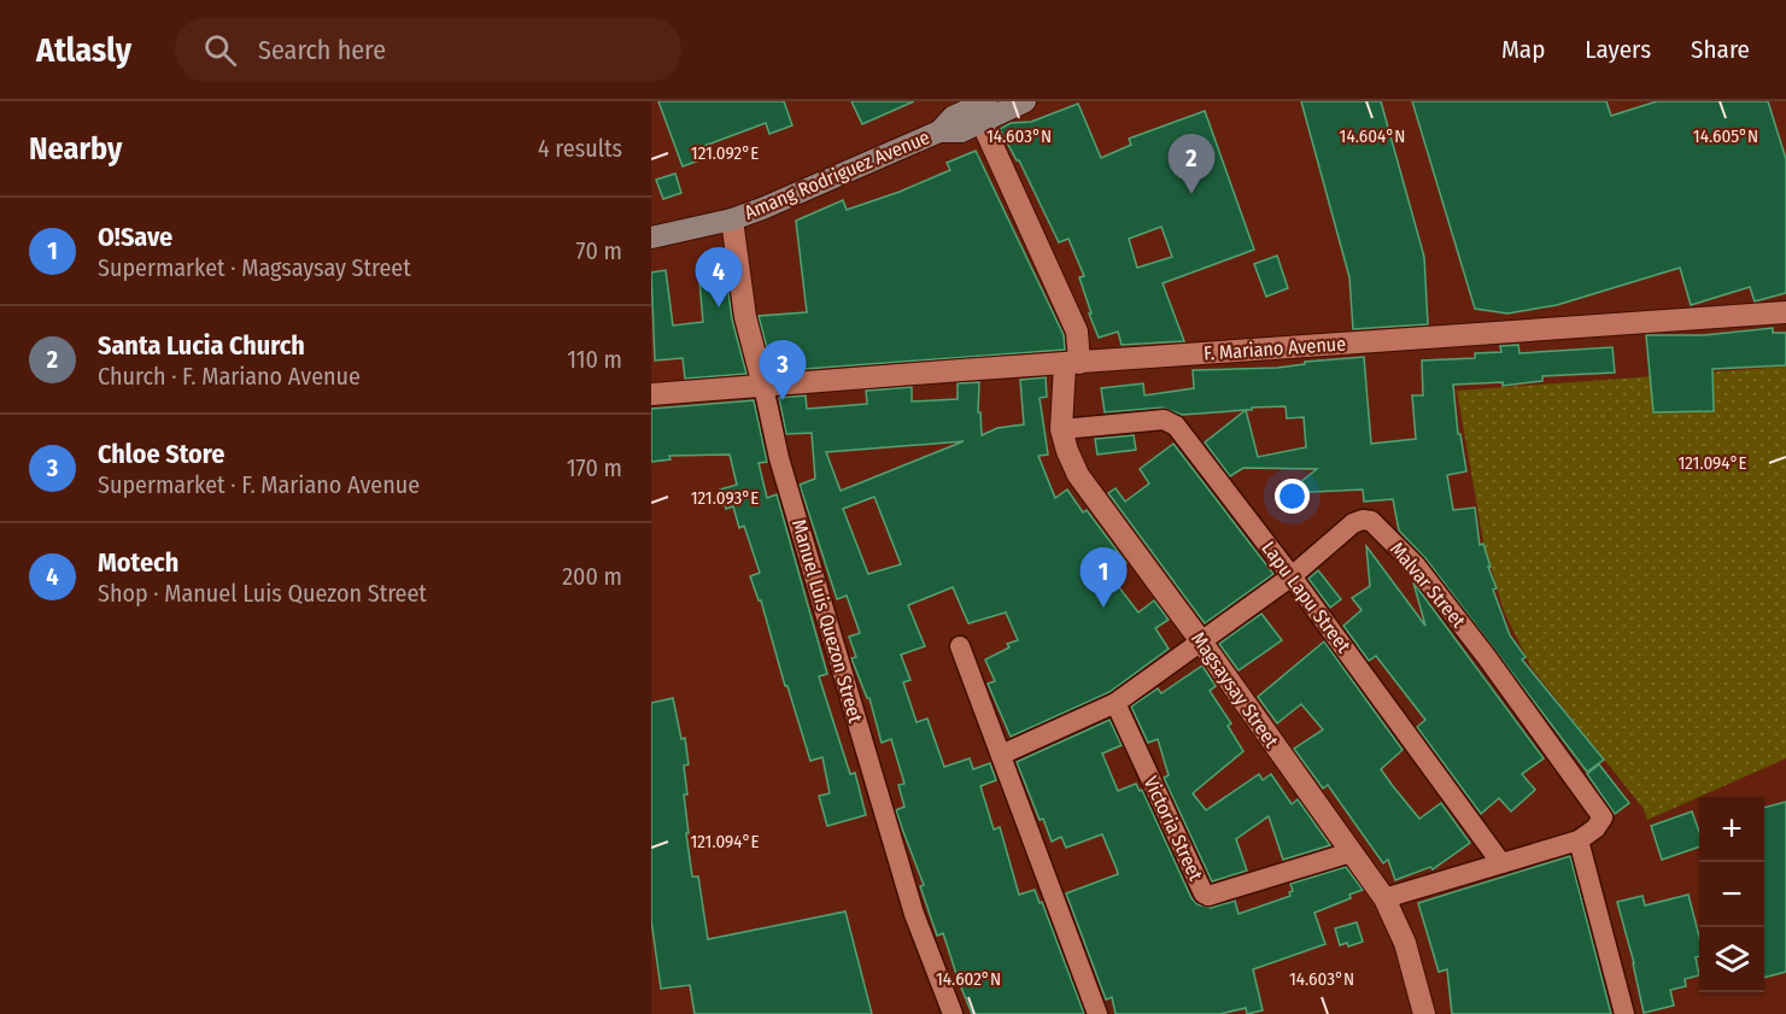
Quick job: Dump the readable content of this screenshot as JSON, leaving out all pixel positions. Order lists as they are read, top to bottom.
{
  "streets": {
    "main road": ["Amang Rodriguez Avenue"],
    "street": [
      "F. Mariano Avenue",
      "Malvar Street",
      "Lapu Lapu Street",
      "Manuel Luis Quezon Street",
      "Magsaysay Street",
      "Victoria Street"
    ]
  },
  "crossings": [
    ["Amang Rodriguez Avenue", "Manuel Luis Quezon Street"],
    ["Amang Rodriguez Avenue", "Magsaysay Street"],
    ["F. Mariano Avenue", "Manuel Luis Quezon Street"],
    ["F. Mariano Avenue", "Magsaysay Street"],
    ["Malvar Street", "Lapu Lapu Street"],
    ["Malvar Street", "Magsaysay Street"],
    ["Malvar Street", "Victoria Street"],
    ["Lapu Lapu Street", "Magsaysay Street"],
    ["Magsaysay Street", "Victoria Street"]
  ],
  "page": {
    "header": "Atlasly",
    "search": "Search here",
    "nav": ["Map", "Layers", "Share"],
    "heading": ["Nearby", "4 results"],
    "pins": [
      "2",
      "4",
      "3",
      "1"
    ],
    "list": [
      {
        "mark": "1",
        "name": "O!Save",
        "note": "Supermarket · Magsaysay Street",
        "value": "70 m"
      },
      {
        "mark": "2",
        "name": "Santa Lucia Church",
        "note": "Church · F. Mariano Avenue",
        "value": "110 m"
      },
      {
        "mark": "3",
        "name": "Chloe Store",
        "note": "Supermarket · F. Mariano Avenue",
        "value": "170 m"
      },
      {
        "mark": "4",
        "name": "Motech",
        "note": "Shop · Manuel Luis Quezon Street",
        "value": "200 m"
      }
    ],
    "map_buttons": ["+", "−"]
  },
  "coordinates": [
    "14.603°N",
    "14.604°N",
    "14.605°N",
    "121.092°E",
    "121.094°E",
    "121.093°E",
    "14.602°N"
  ]
}
